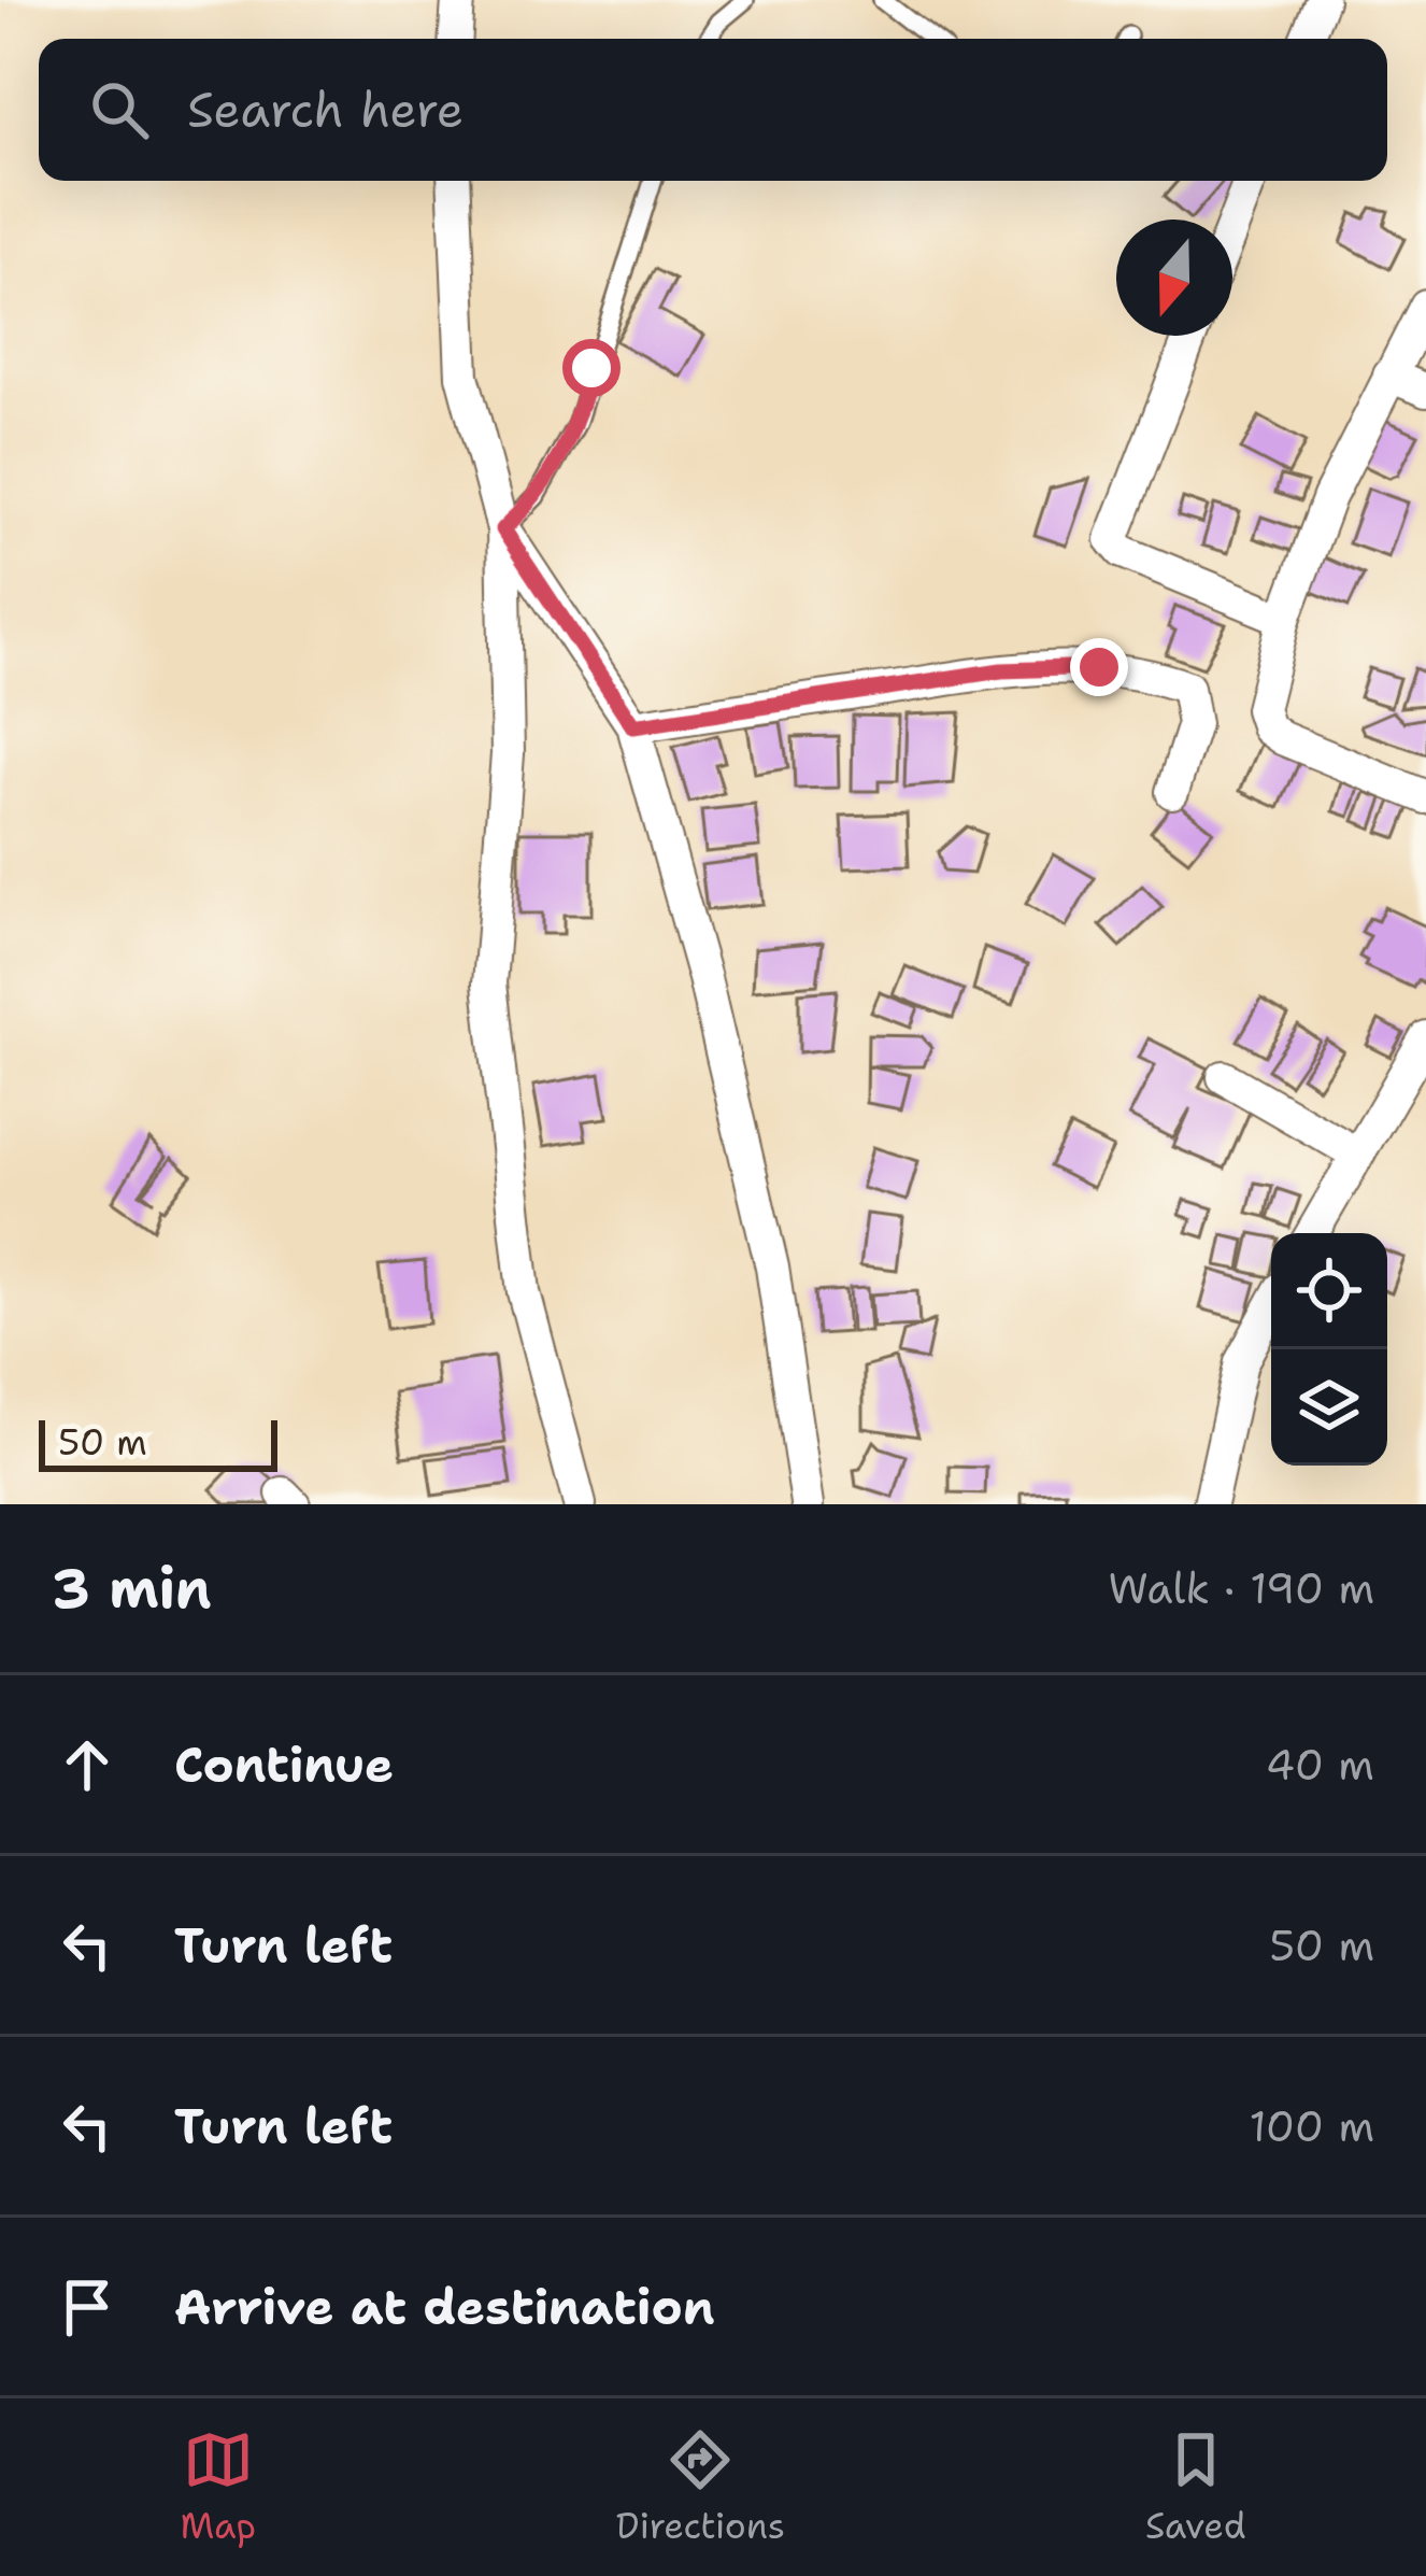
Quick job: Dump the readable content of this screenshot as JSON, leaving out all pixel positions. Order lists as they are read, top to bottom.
{
  "scale_bar": "50 m",
  "north": "bottom",
  "page": {
    "search": "Search here",
    "scale": "50 m",
    "heading": ["3 min", "Walk · 190 m"],
    "list": [
      ["Continue", "40 m"],
      ["Turn left", "50 m"],
      ["Turn left", "100 m"],
      "Arrive at destination"
    ],
    "nav": ["Map", "Directions", "Saved"]
  }
}
